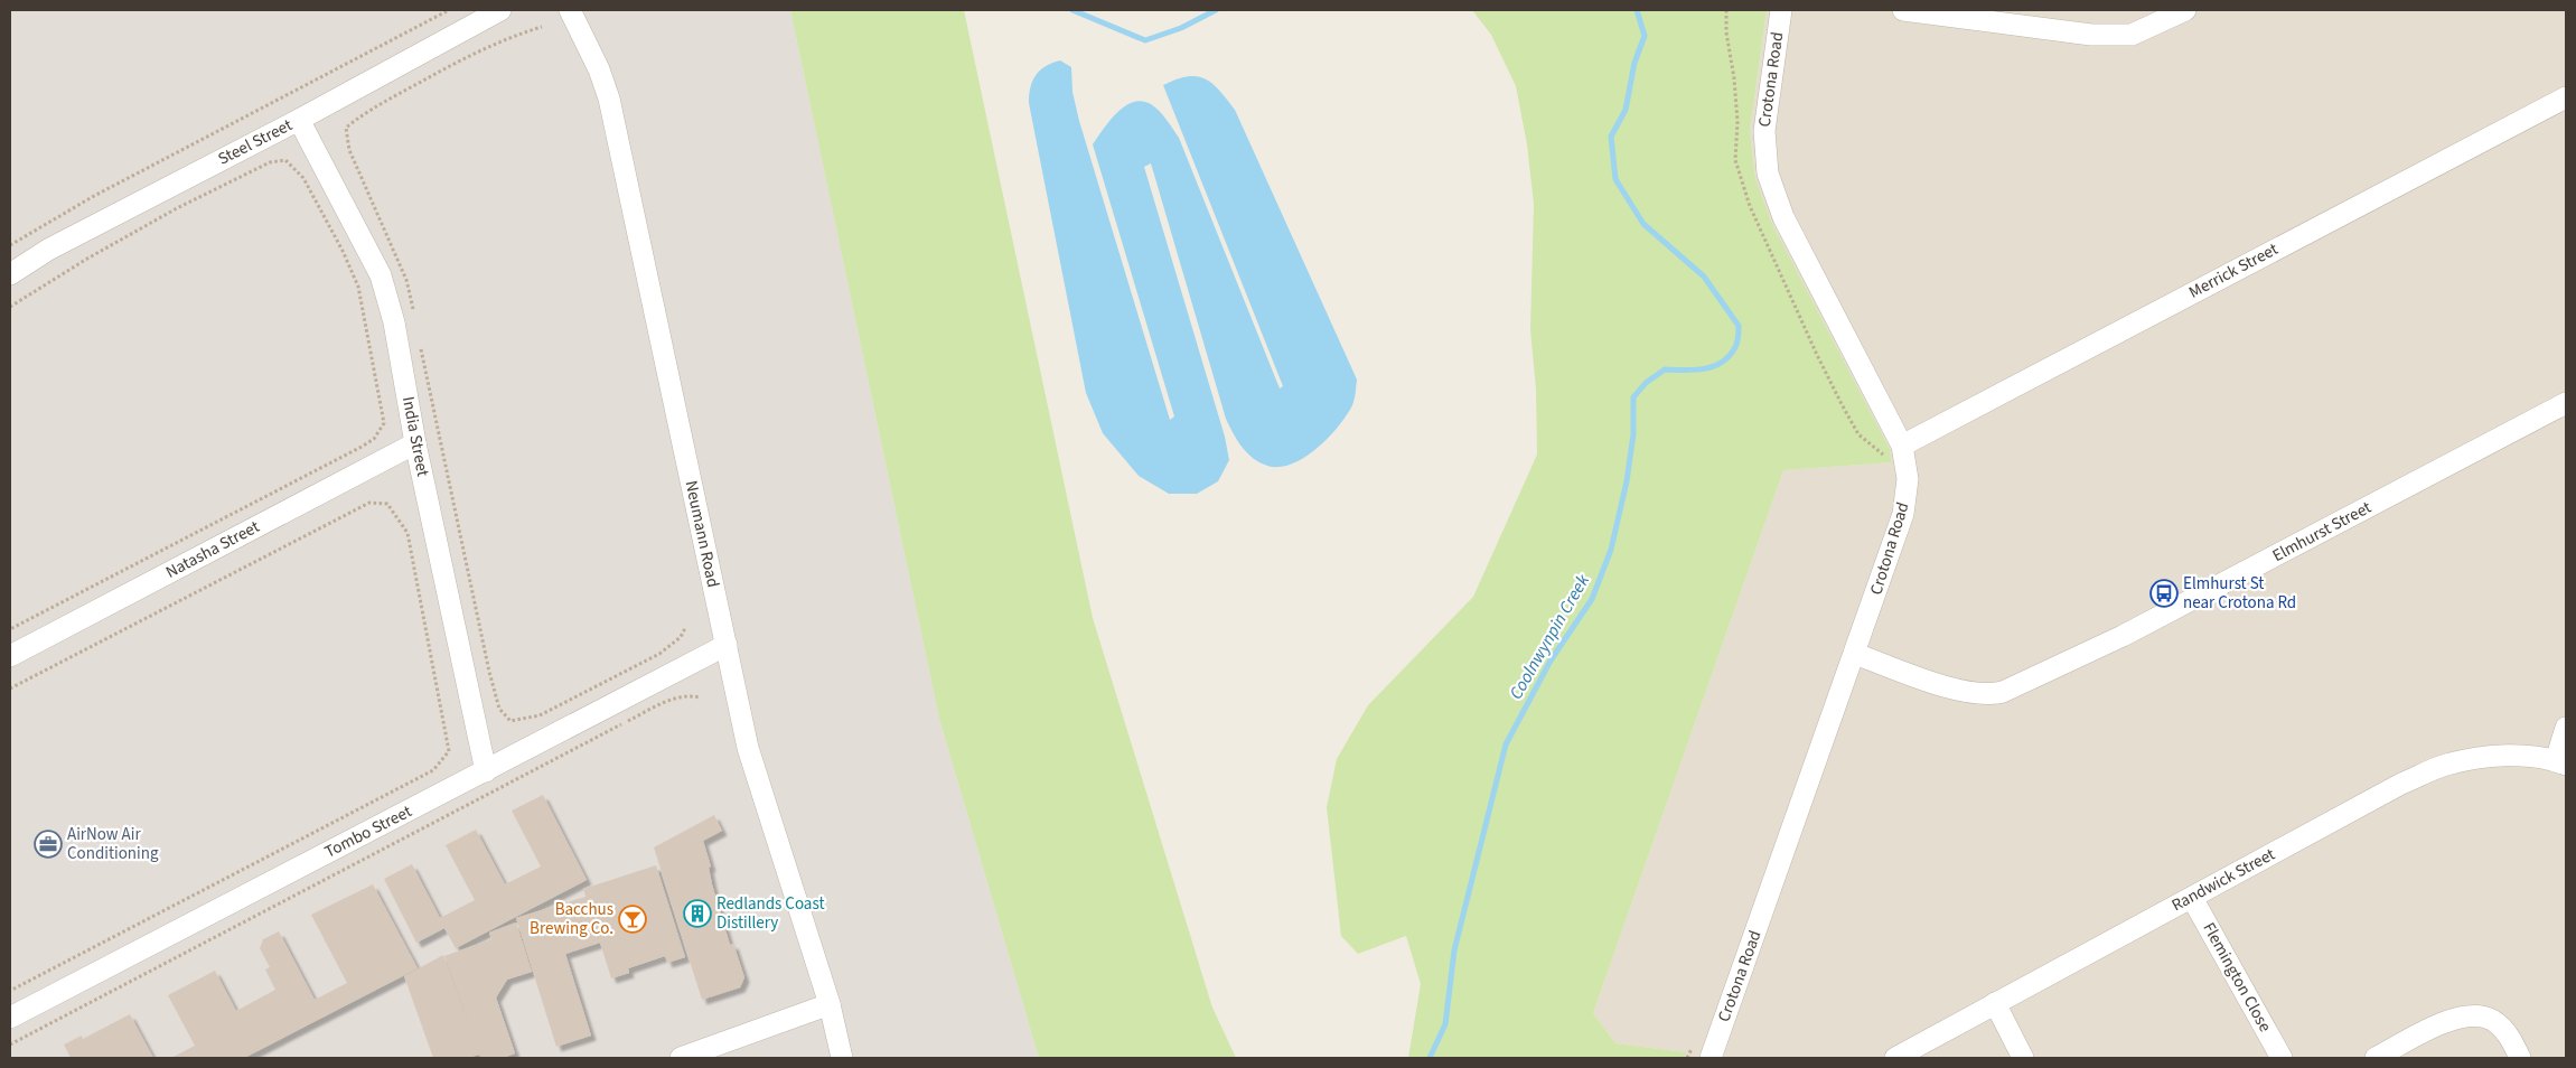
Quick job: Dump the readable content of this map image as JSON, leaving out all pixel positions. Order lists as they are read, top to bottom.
{
  "streets": {
    "street": [
      "Crotona Road",
      "Steel Street",
      "Merrick Street",
      "India Street",
      "Elmhurst Street",
      "Neumann Road",
      "Natasha Street",
      "Tombo Street",
      "Randwick Street",
      "Flemington Close"
    ]
  },
  "crossings": [
    ["Crotona Road", "Merrick Street"],
    ["Crotona Road", "Elmhurst Street"],
    ["Steel Street", "India Street"],
    ["India Street", "Natasha Street"],
    ["India Street", "Tombo Street"],
    ["Neumann Road", "Tombo Street"],
    ["Randwick Street", "Flemington Close"]
  ],
  "water": ["Coolnwynpin Creek"],
  "places": {
    "bus stop": ["Elmhurst St near Crotona Rd"],
    "office": ["AirNow Air Conditioning"],
    "building": ["Redlands Coast Distillery"],
    "bar": ["Bacchus Brewing Co."]
  }
}
